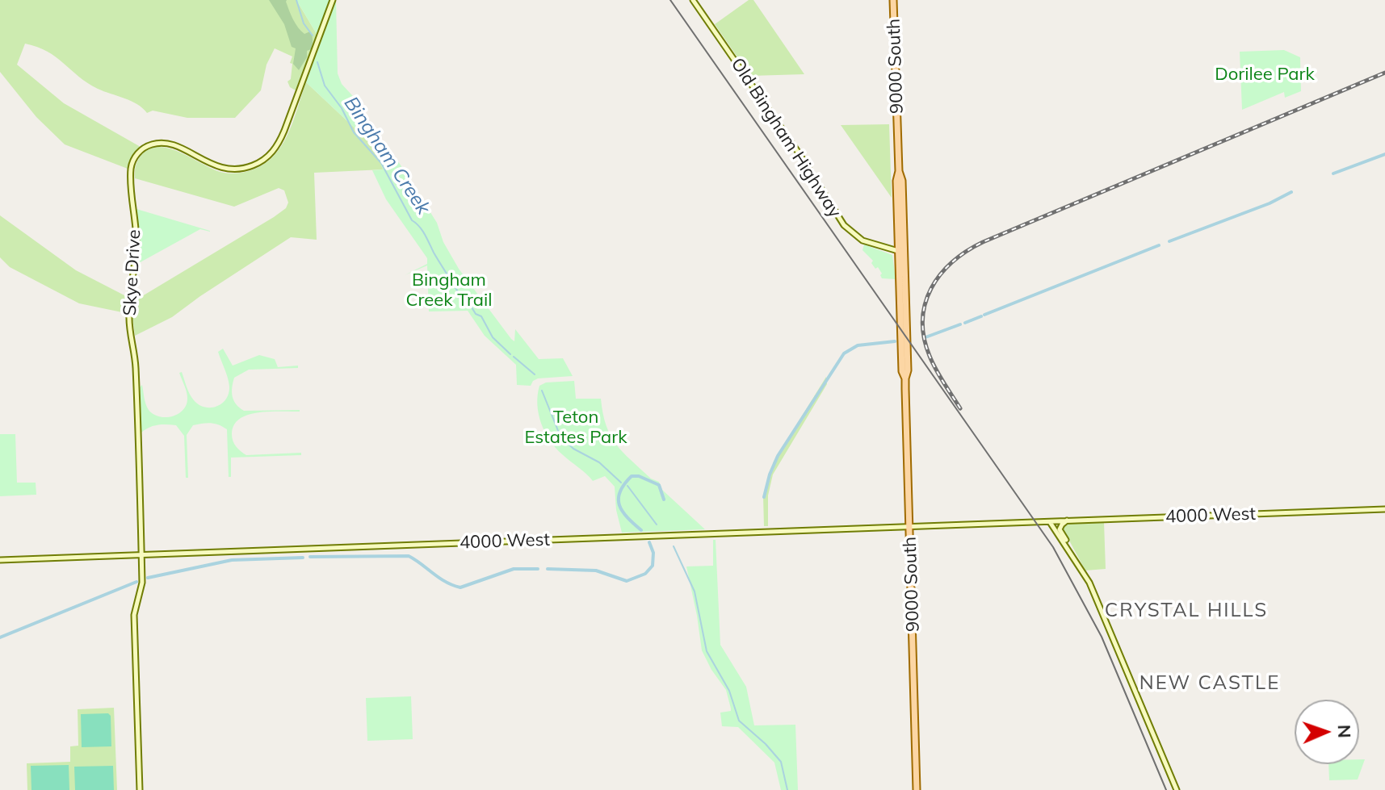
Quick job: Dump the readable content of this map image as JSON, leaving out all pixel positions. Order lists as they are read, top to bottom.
{
  "streets": {
    "main road": [
      "9000 South",
      "Old Bingham Highway",
      "Skye Drive",
      "4000 West"
    ]
  },
  "crossings": [
    ["9000 South", "Old Bingham Highway"],
    ["9000 South", "4000 West"],
    ["Skye Drive", "4000 West"]
  ],
  "districts": ["CRYSTAL HILLS", "NEW CASTLE"],
  "water": ["Bingham Creek"],
  "parks": ["Dorilee Park", "Bingham Creek Trail", "Teton Estates Park"],
  "north": "right"
}
